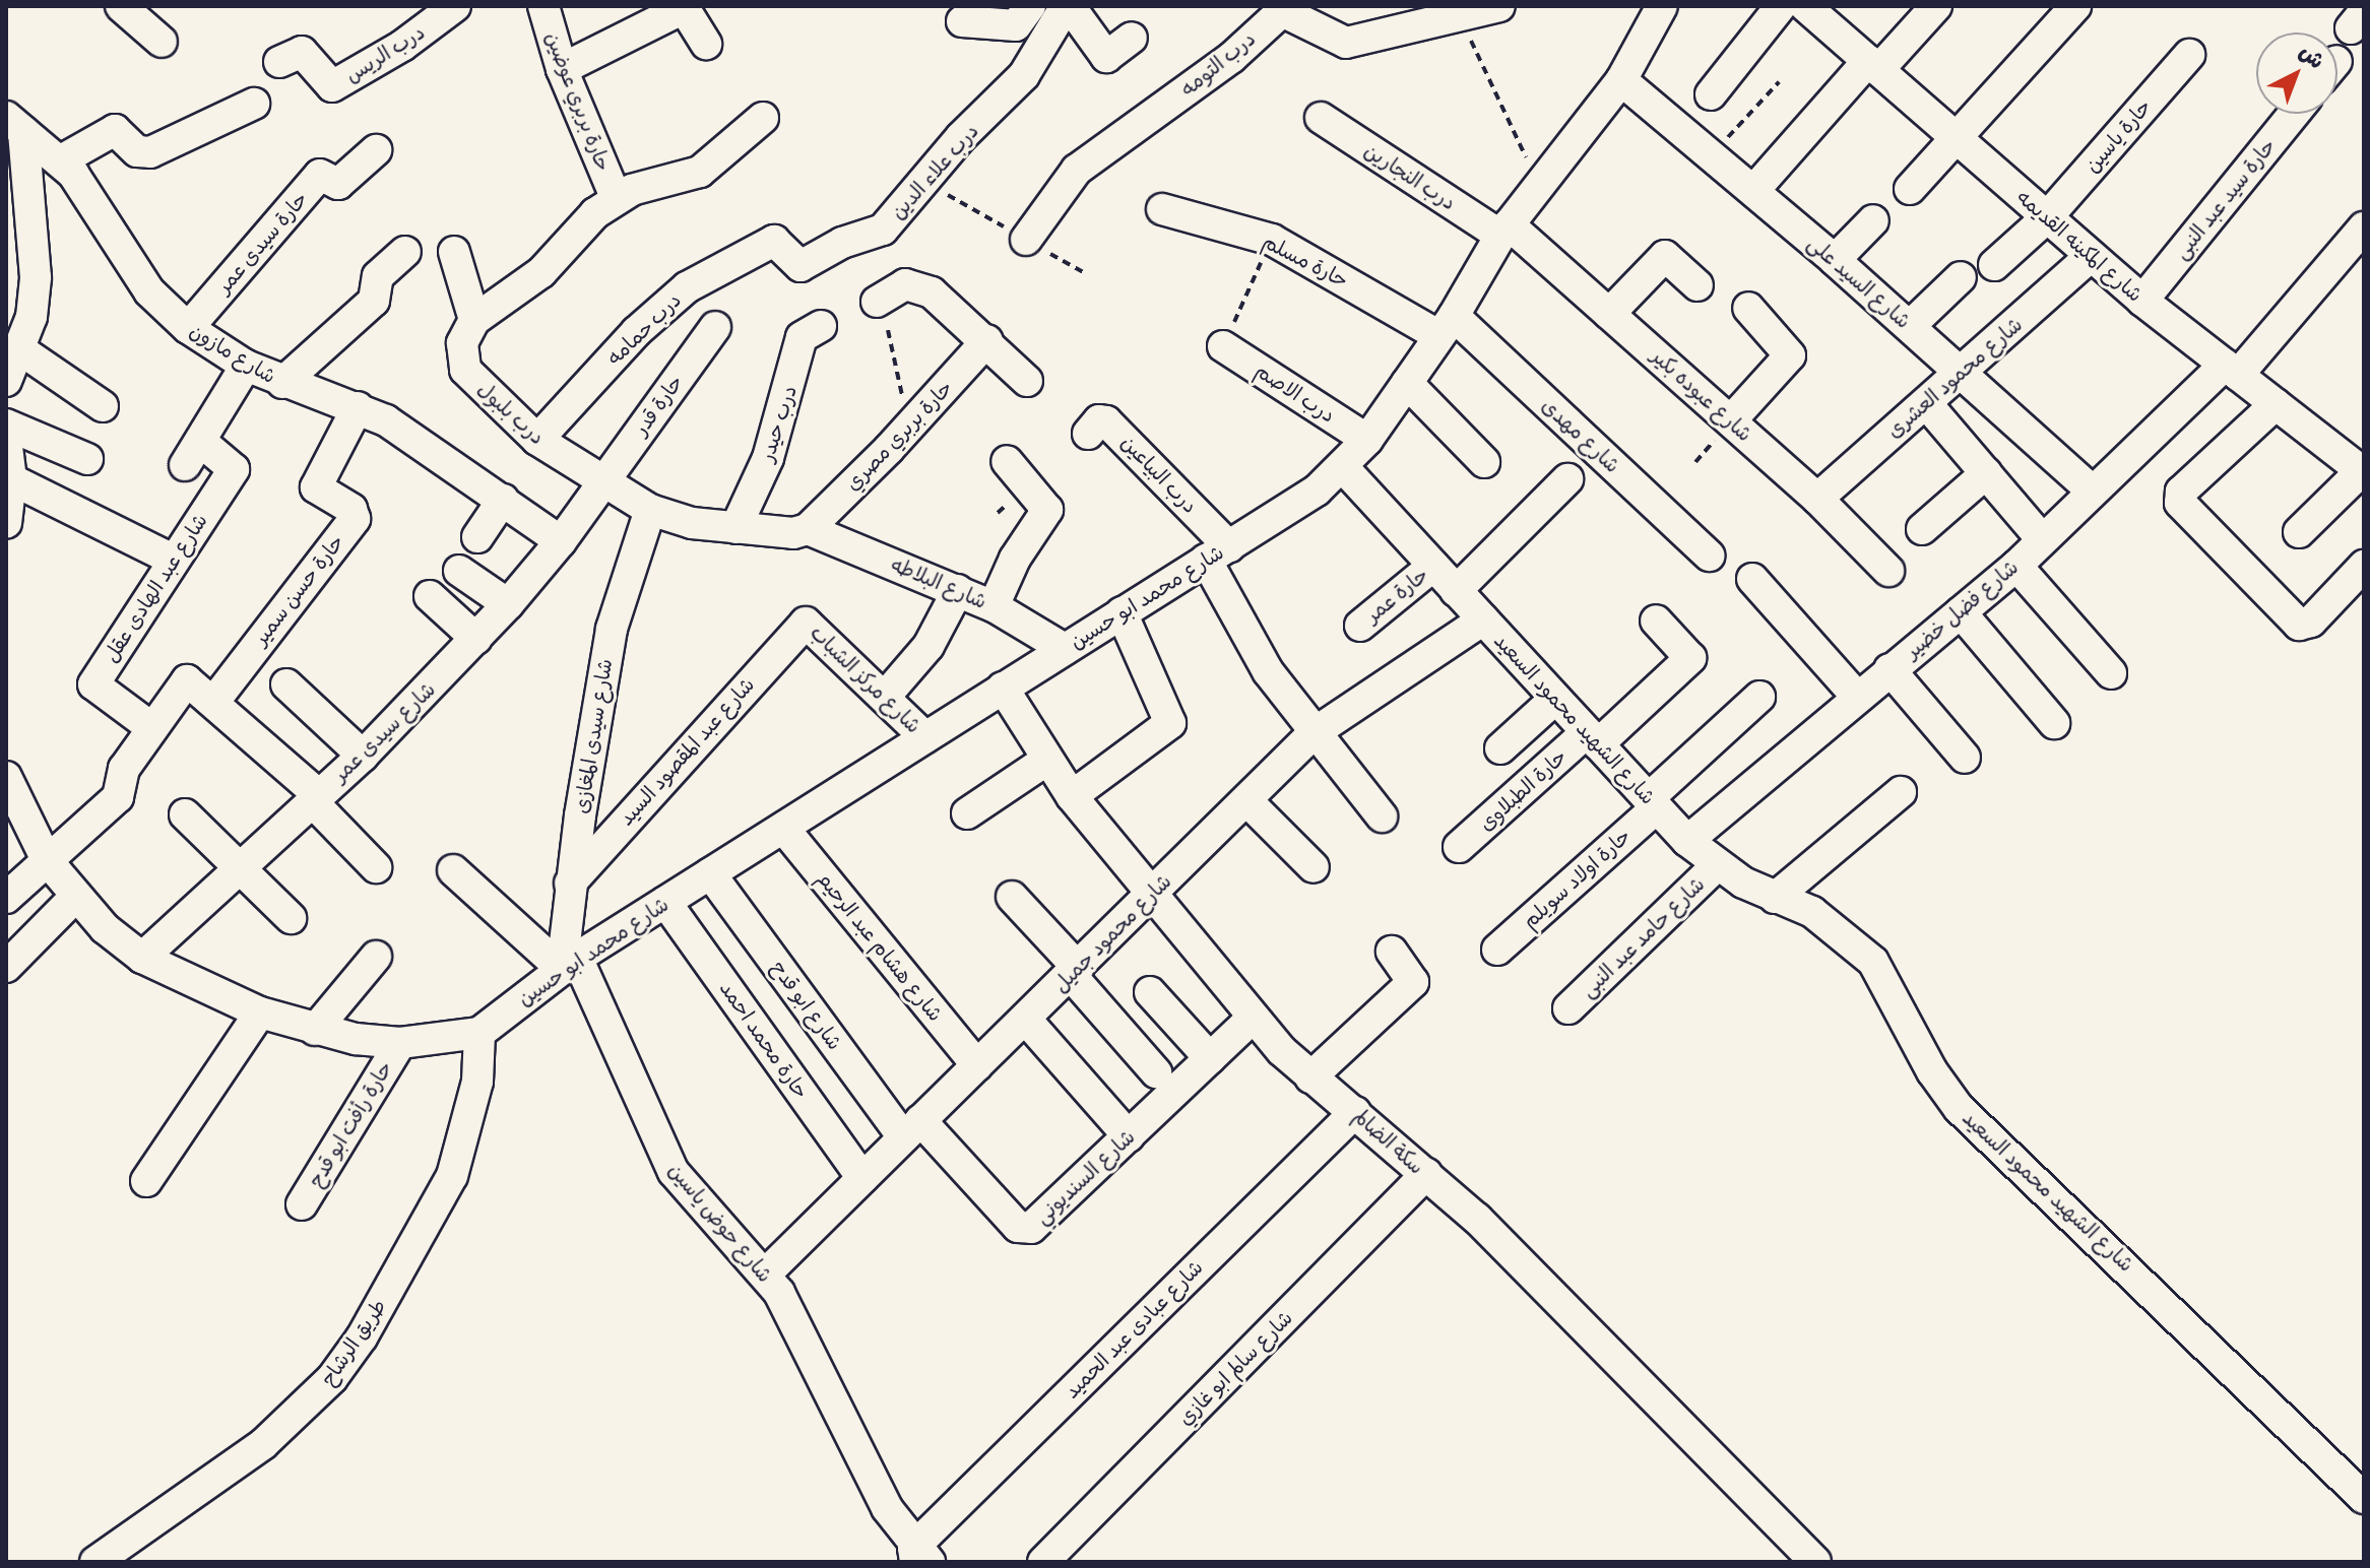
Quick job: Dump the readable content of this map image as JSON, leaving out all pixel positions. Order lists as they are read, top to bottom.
{
  "streets": {
    "street": [
      "درب الريس",
      "درب التومه",
      "حارة بربري عوضين",
      "حارة ياسين",
      "درب علاء الدين",
      "درب النجارين",
      "حارة سيد عبد النبى",
      "حارة سيدى عمر",
      "شارع المكينه القديمه",
      "حارة مسلم",
      "شارع السيد على",
      "درب حمامه",
      "شارع مازون",
      "شارع محمود العشرى",
      "درب الاصم",
      "شارع عبوده بكير",
      "حارة قدر",
      "درب بلبول",
      "درب حيدر",
      "حارة بربري مصري",
      "شارع مهدى",
      "درب البياعين",
      "شارع البلاطه",
      "شارع عبد الهادى عقل",
      "حارة حسن سمير",
      "حارة عمر",
      "شارع محمد ابو حسين",
      "شارع فضل خضير",
      "شارع مركز الشباب",
      "شارع الشهيد محمود السعيد",
      "شارع سيدى عمر",
      "شارع سيدى المغازى",
      "شارع عبد المقصود السيد",
      "حارة الطبلاوى",
      "حارة اولاد سويلم",
      "شارع محمود جميل",
      "شارع حامد عبد النبى",
      "شارع هشام عبد الرحيم",
      "شارع ابو قدح",
      "حارة محمد احمد",
      "حارة رأفت ابو قدح",
      "سكة الضالم",
      "شارع السنديوني",
      "شارع حوض ياسين",
      "شارع عبادى عبد الحميد",
      "طريق الرشاح",
      "شارع سالم ابو غازي"
    ]
  },
  "crossings": [
    ["حارة ياسين", "شارع المكينه القديمه"],
    ["درب علاء الدين", "درب حمامه"],
    ["درب النجارين", "شارع عبوده بكير"],
    ["درب النجارين", "شارع محمد ابو حسين"],
    ["حارة سيد عبد النبى", "شارع المكينه القديمه"],
    ["حارة سيدى عمر", "شارع مازون"],
    ["شارع المكينه القديمه", "شارع محمود العشرى"],
    ["شارع المكينه القديمه", "شارع فضل خضير"],
    ["حارة مسلم", "شارع مهدى"],
    ["حارة مسلم", "شارع محمد ابو حسين"],
    ["شارع السيد على", "شارع محمود العشرى"],
    ["شارع السيد على", "شارع محمد ابو حسين"],
    ["شارع السيد على", "شارع فضل خضير"],
    ["درب حمامه", "درب بلبول"],
    ["شارع مازون", "شارع عبد الهادى عقل"],
    ["شارع مازون", "حارة حسن سمير"],
    ["شارع مازون", "شارع سيدى عمر"],
    ["شارع محمود العشرى", "شارع عبوده بكير"],
    ["درب الاصم", "شارع محمد ابو حسين"],
    ["شارع عبوده بكير", "شارع محمد ابو حسين"],
    ["حارة قدر", "درب بلبول"],
    ["حارة قدر", "شارع سيدى عمر"],
    ["درب بلبول", "درب حيدر"],
    ["درب بلبول", "حارة بربري مصري"],
    ["درب بلبول", "شارع البلاطه"],
    ["درب بلبول", "شارع سيدى عمر"],
    ["درب بلبول", "شارع سيدى المغازى"],
    ["حارة بربري مصري", "شارع البلاطه"],
    ["شارع مهدى", "شارع محمد ابو حسين"],
    ["درب البياعين", "شارع محمد ابو حسين"],
    ["شارع البلاطه", "شارع محمد ابو حسين"],
    ["حارة عمر", "شارع الشهيد محمود السعيد"],
    ["شارع محمد ابو حسين", "شارع مركز الشباب"],
    ["شارع محمد ابو حسين", "شارع الشهيد محمود السعيد"],
    ["شارع محمد ابو حسين", "شارع سيدى المغازى"],
    ["شارع محمد ابو حسين", "شارع هشام عبد الرحيم"],
    ["شارع محمد ابو حسين", "شارع ابو قدح"],
    ["شارع محمد ابو حسين", "حارة محمد احمد"],
    ["شارع محمد ابو حسين", "سكة الضالم"],
    ["شارع محمد ابو حسين", "شارع حوض ياسين"],
    ["شارع محمد ابو حسين", "طريق الرشاح"],
    ["شارع فضل خضير", "شارع الشهيد محمود السعيد"],
    ["شارع مركز الشباب", "شارع عبد المقصود السيد"],
    ["شارع الشهيد محمود السعيد", "حارة الطبلاوى"],
    ["شارع الشهيد محمود السعيد", "حارة اولاد سويلم"],
    ["شارع الشهيد محمود السعيد", "شارع محمود جميل"],
    ["شارع الشهيد محمود السعيد", "شارع حامد عبد النبى"],
    ["شارع سيدى المغازى", "شارع عبد المقصود السيد"],
    ["شارع سيدى المغازى", "شارع حوض ياسين"],
    ["شارع محمود جميل", "شارع هشام عبد الرحيم"],
    ["شارع محمود جميل", "شارع ابو قدح"],
    ["شارع محمود جميل", "حارة محمد احمد"],
    ["شارع محمود جميل", "سكة الضالم"],
    ["شارع محمود جميل", "شارع السنديوني"],
    ["شارع محمود جميل", "شارع حوض ياسين"],
    ["شارع ابو قدح", "شارع السنديوني"],
    ["سكة الضالم", "شارع السنديوني"],
    ["سكة الضالم", "شارع عبادى عبد الحميد"],
    ["سكة الضالم", "شارع سالم ابو غازي"],
    ["شارع حوض ياسين", "شارع عبادى عبد الحميد"]
  ],
  "north": "top right"
}
